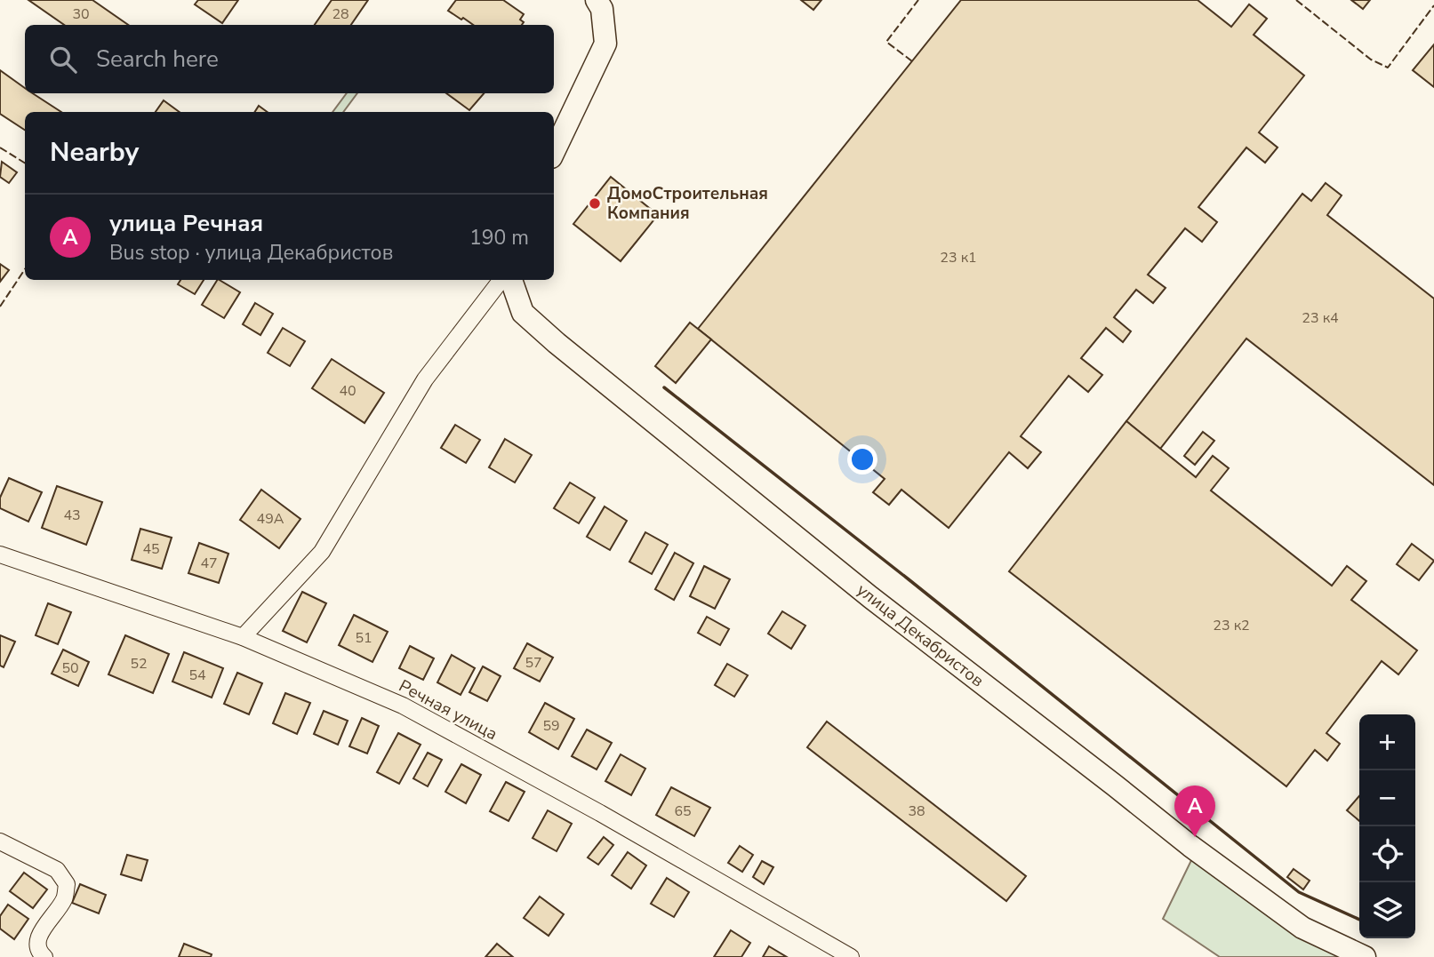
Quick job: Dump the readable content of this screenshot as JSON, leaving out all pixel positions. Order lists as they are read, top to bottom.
{
  "streets": {
    "street": ["улица Декабристов", "Речная улица"]
  },
  "places": ["ДомоСтроительная Компания"],
  "house_numbers": [
    "30",
    "28",
    "23 к1",
    "23 к4",
    "40",
    "43",
    "49А",
    "45",
    "47",
    "23 к2",
    "51",
    "57",
    "52",
    "50",
    "54",
    "59",
    "65",
    "38"
  ],
  "page": {
    "search": "Search here",
    "heading": "Nearby",
    "list": [
      {
        "mark": "A",
        "name": "улица Речная",
        "note": "Bus stop · улица Декабристов",
        "value": "190 m"
      }
    ],
    "map_buttons": ["+", "−"],
    "pins": "A"
  }
}
